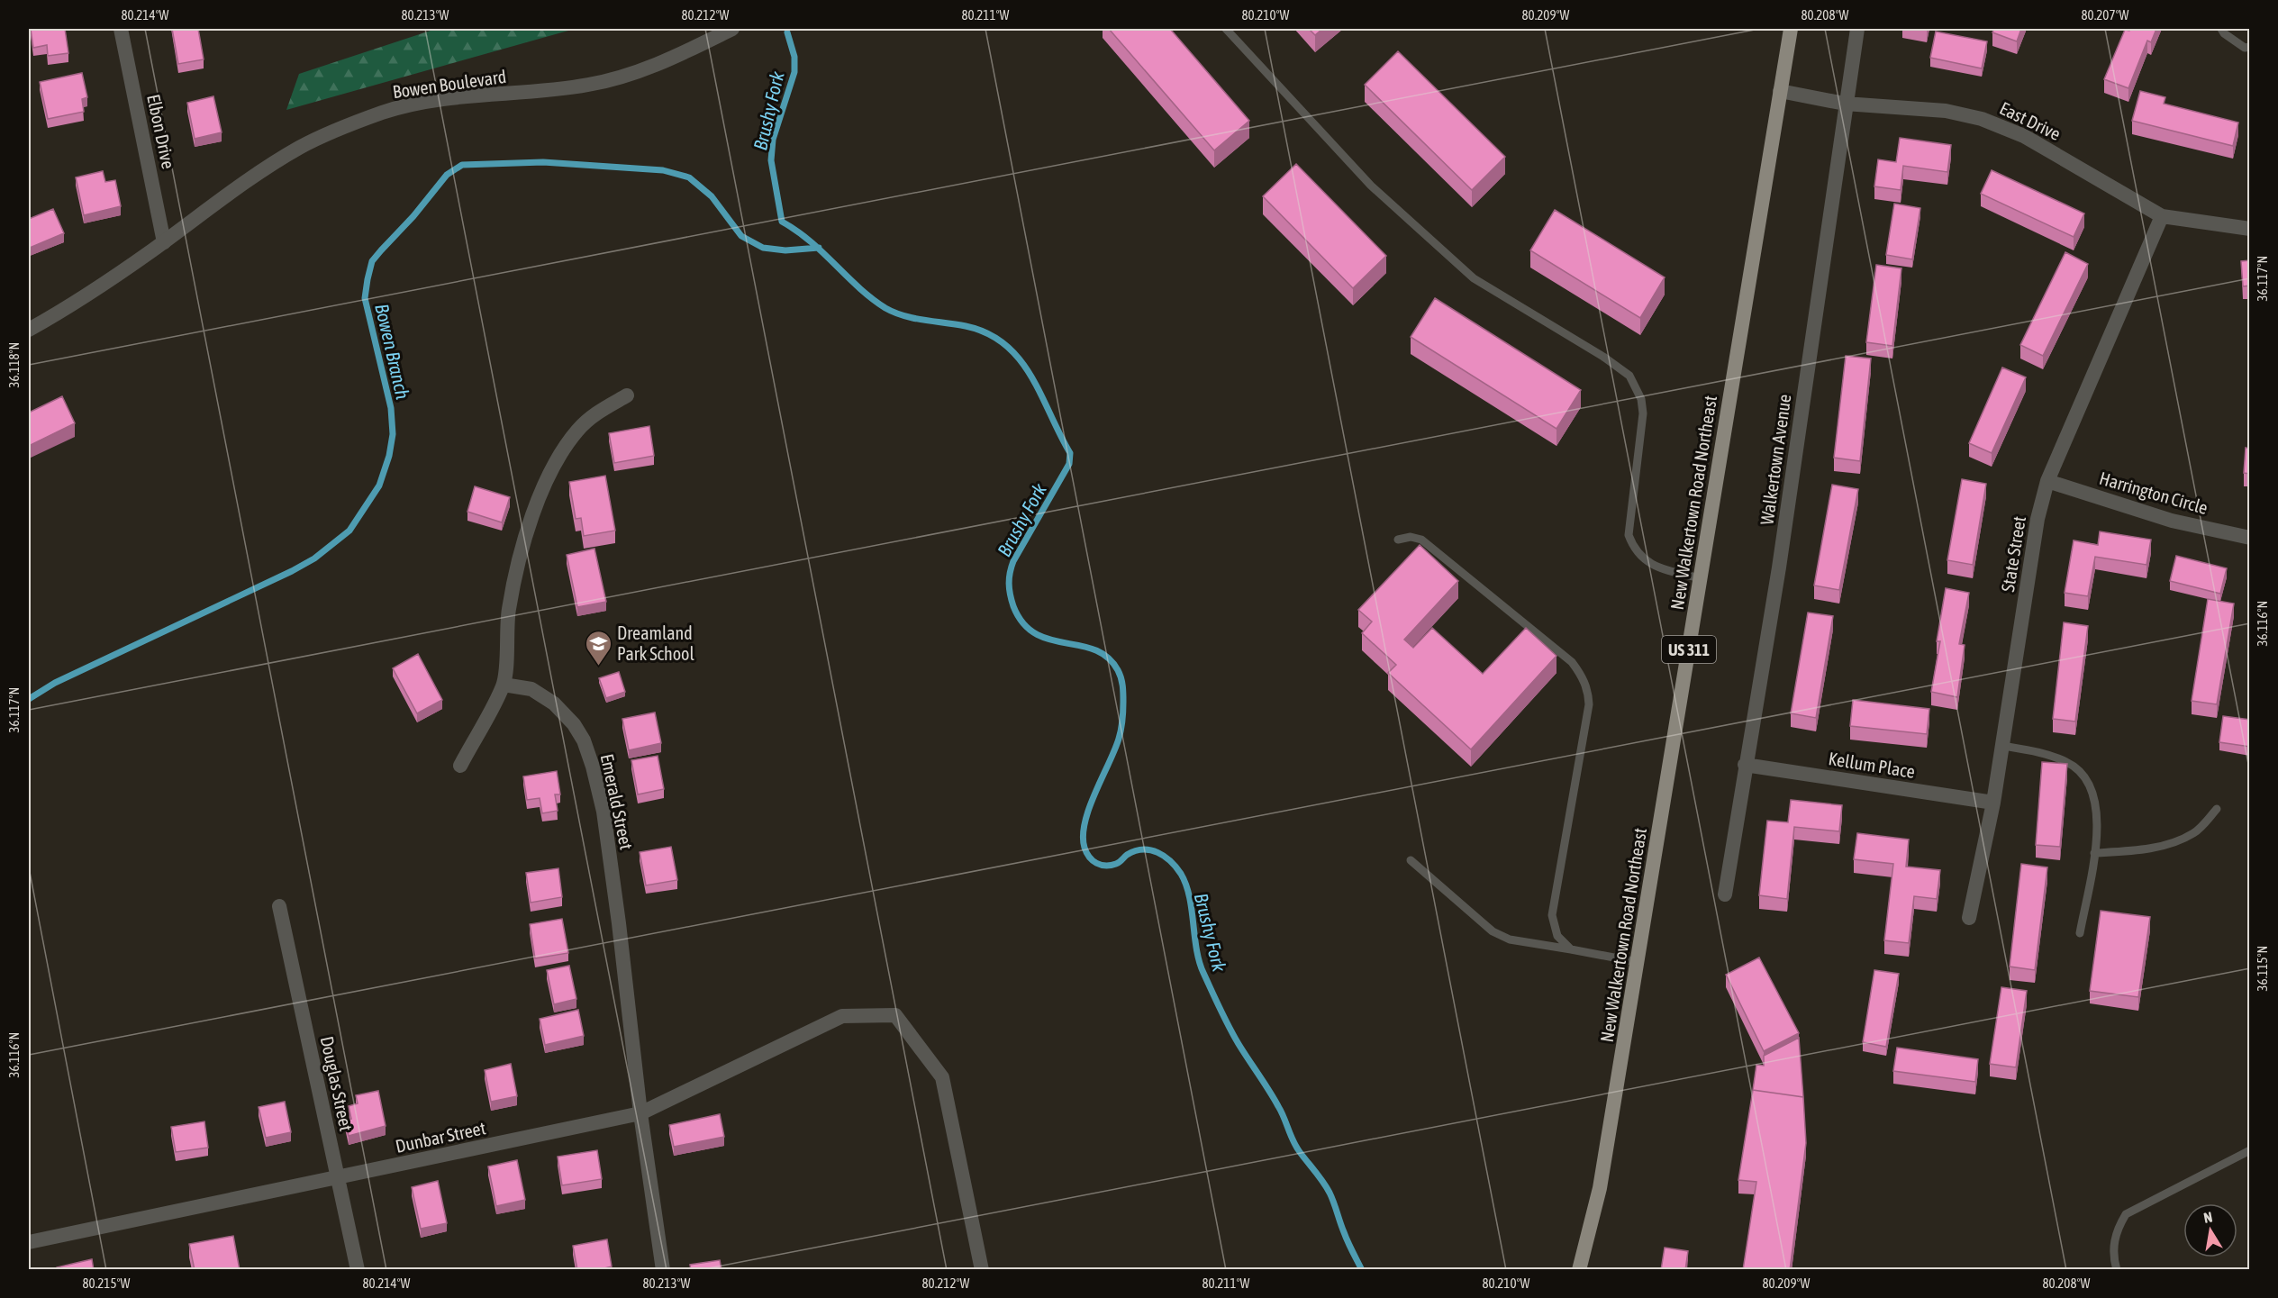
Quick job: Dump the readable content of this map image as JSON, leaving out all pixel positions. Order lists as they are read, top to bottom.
{
  "streets": {
    "main road": ["New Walkertown Road Northeast", "US 311"],
    "street": [
      "Bowen Boulevard",
      "East Drive",
      "Elbon Drive",
      "Walkertown Avenue",
      "Harrington Circle",
      "State Street",
      "Kellum Place",
      "Emerald Street",
      "Douglas Street",
      "Dunbar Street"
    ]
  },
  "crossings": [
    ["Bowen Boulevard", "Elbon Drive"],
    ["East Drive", "Walkertown Avenue"],
    ["East Drive", "New Walkertown Road Northeast"],
    ["East Drive", "State Street"],
    ["Walkertown Avenue", "Kellum Place"],
    ["Harrington Circle", "State Street"],
    ["State Street", "Kellum Place"],
    ["Emerald Street", "Dunbar Street"],
    ["Douglas Street", "Dunbar Street"]
  ],
  "water": ["Brushy Fork", "Bowen Branch"],
  "places": {
    "school or university": ["Dreamland Park School"]
  },
  "north": "top",
  "coordinates": [
    "80.214°W",
    "80.213°W",
    "80.212°W",
    "80.211°W",
    "80.210°W",
    "80.209°W",
    "80.208°W",
    "80.207°W",
    "36.117°N",
    "36.118°N",
    "36.116°N",
    "36.115°N",
    "80.215°W"
  ]
}
